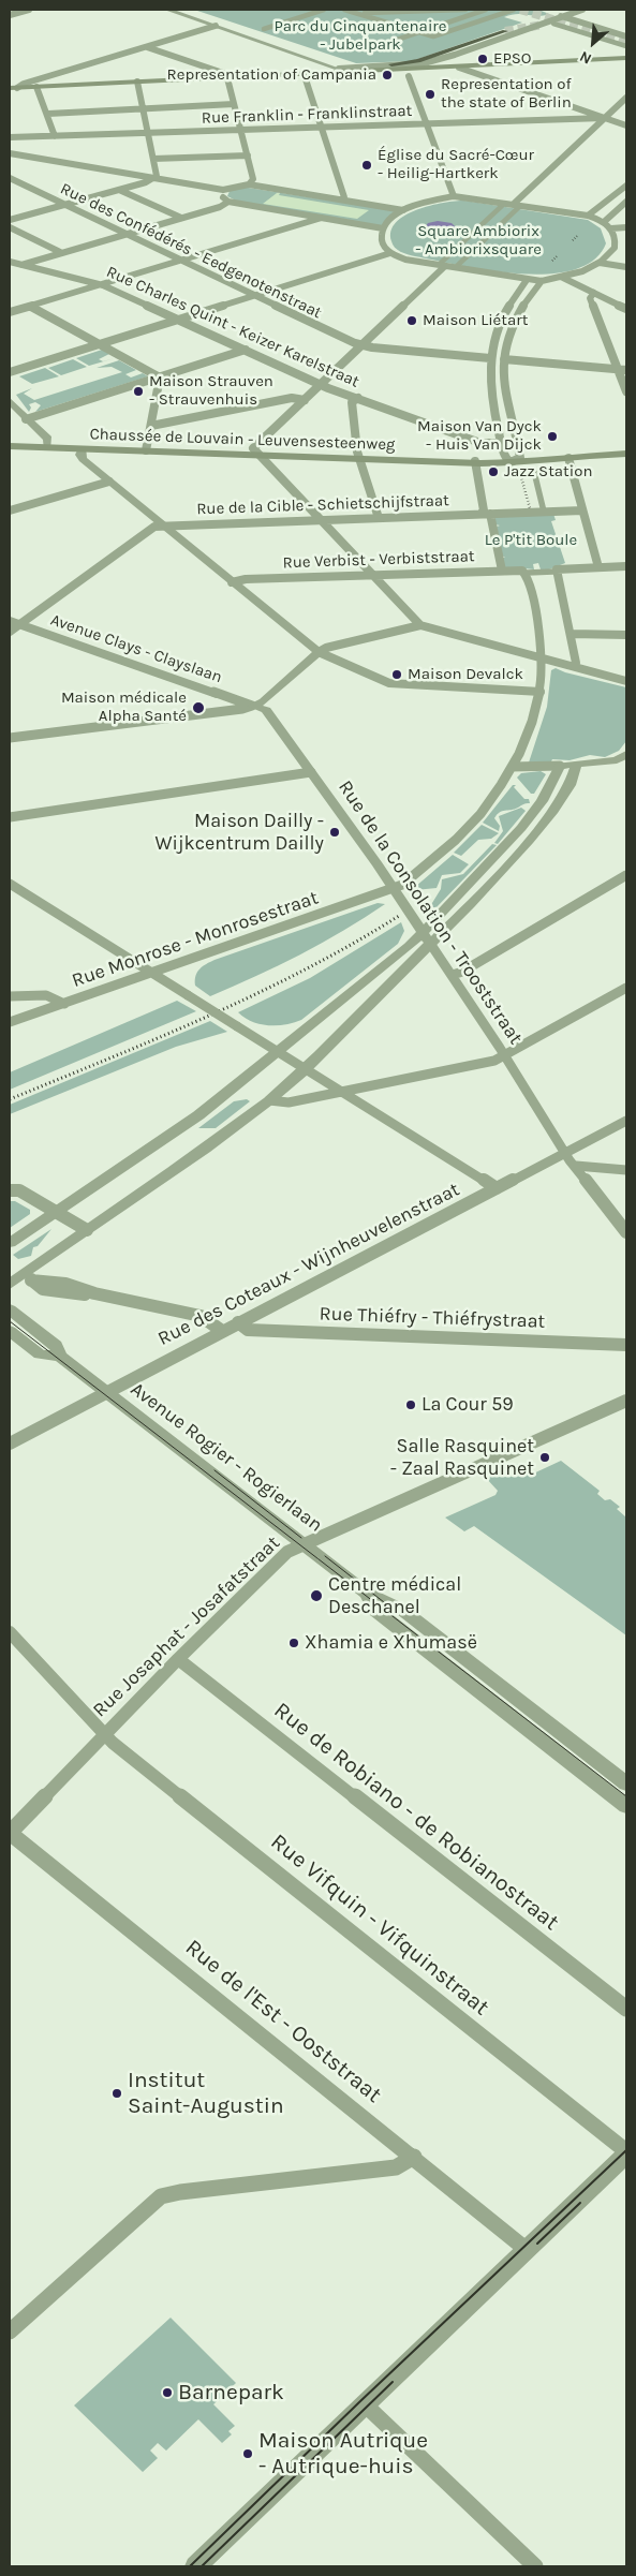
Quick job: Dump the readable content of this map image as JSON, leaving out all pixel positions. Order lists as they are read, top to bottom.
{
  "streets": {
    "main road": ["Chaussée de Louvain - Leuvensesteenweg"],
    "street": [
      "Rue Franklin - Franklinstraat",
      "Rue des Confédérés - Eedgenotenstraat",
      "Rue Charles Quint - Keizer Karelstraat",
      "Rue de la Cible - Schietschijfstraat",
      "Rue Verbist - Verbiststraat",
      "Avenue Clays - Clayslaan",
      "Rue de la Consolation - Trooststraat",
      "Rue Monrose - Monrosestraat",
      "Rue des Coteaux - Wijnheuvelenstraat",
      "Rue Thiéfry - Thiéfrystraat",
      "Avenue Rogier - Rogierlaan",
      "Rue Josaphat - Josafatstraat",
      "Rue de Robiano - de Robianostraat",
      "Rue Vifquin - Vifquinstraat",
      "Rue de l'Est - Ooststraat"
    ]
  },
  "crossings": [
    ["Rue de la Cible - Schietschijfstraat", "Avenue Clays - Clayslaan"],
    ["Rue Verbist - Verbiststraat", "Rue Monrose - Monrosestraat"],
    ["Avenue Clays - Clayslaan", "Rue de la Consolation - Trooststraat"],
    ["Rue de la Consolation - Trooststraat", "Rue Monrose - Monrosestraat"],
    ["Rue de la Consolation - Trooststraat", "Rue des Coteaux - Wijnheuvelenstraat"],
    ["Rue des Coteaux - Wijnheuvelenstraat", "Rue Thiéfry - Thiéfrystraat"],
    ["Rue des Coteaux - Wijnheuvelenstraat", "Avenue Rogier - Rogierlaan"],
    ["Avenue Rogier - Rogierlaan", "Rue Josaphat - Josafatstraat"],
    ["Rue Josaphat - Josafatstraat", "Rue de Robiano - de Robianostraat"],
    ["Rue Josaphat - Josafatstraat", "Rue Vifquin - Vifquinstraat"],
    ["Rue Josaphat - Josafatstraat", "Rue de l'Est - Ooststraat"]
  ],
  "parks": ["Parc du Cinquantenaire - Jubelpark", "Square Ambiorix - Ambiorixsquare", "Le P'tit Boule"],
  "places": [
    "EPSO",
    "Representation of Campania",
    "Representation of the state of Berlin",
    "Église du Sacré-Cœur - Heilig-Hartkerk",
    "Maison Liétart",
    "Maison Strauven - Strauvenhuis",
    "Maison Van Dyck - Huis Van Dijck",
    "Jazz Station",
    "Maison Devalck",
    "Maison médicale Alpha Santé",
    "Maison Dailly - Wijkcentrum Dailly",
    "La Cour 59",
    "Salle Rasquinet - Zaal Rasquinet",
    "Centre médical Deschanel",
    "Xhamia e Xhumasë",
    "Institut Saint-Augustin",
    "Barnepark",
    "Maison Autrique - Autrique-huis"
  ],
  "north": "bottom left"
}
